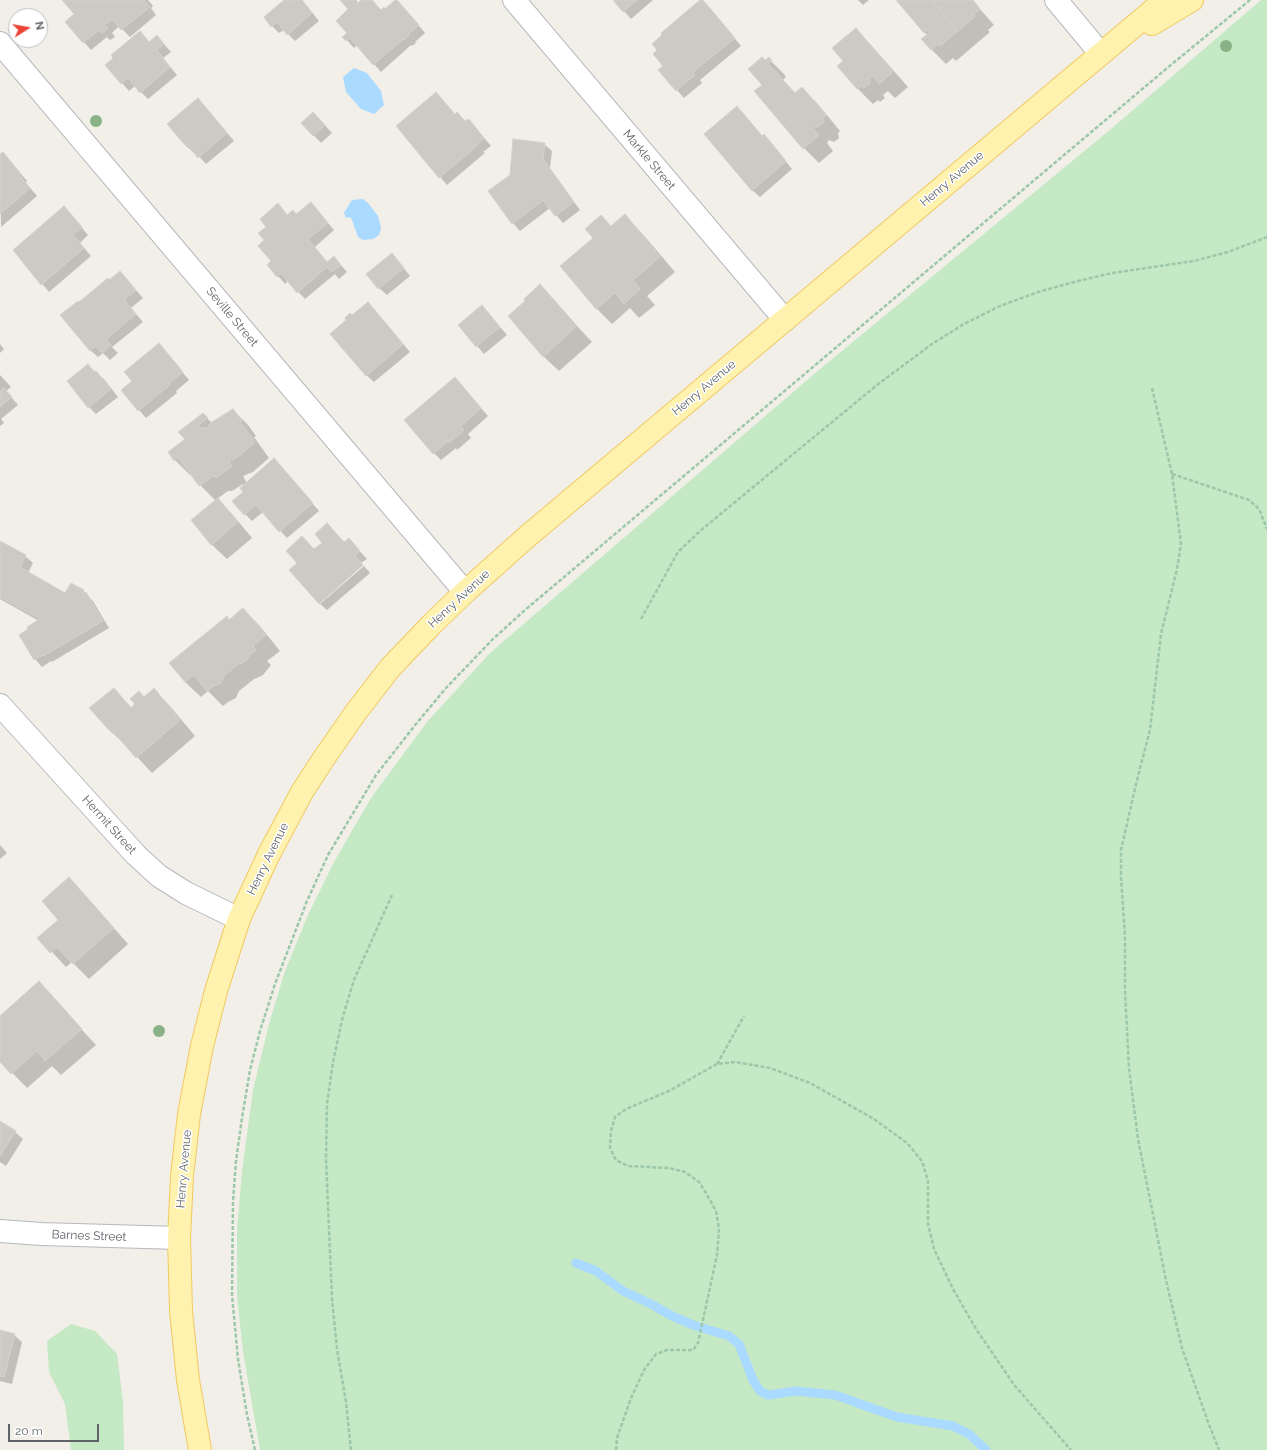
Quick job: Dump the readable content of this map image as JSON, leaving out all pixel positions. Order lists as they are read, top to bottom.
{
  "streets": {
    "main road": ["Henry Avenue"],
    "street": [
      "Markle Street",
      "Seville Street",
      "Hermit Street",
      "Barnes Street"
    ]
  },
  "crossings": [
    ["Markle Street", "Henry Avenue"],
    ["Henry Avenue", "Seville Street"],
    ["Henry Avenue", "Hermit Street"],
    ["Henry Avenue", "Barnes Street"]
  ],
  "scale_bar": "20 m",
  "north": "right"
}
